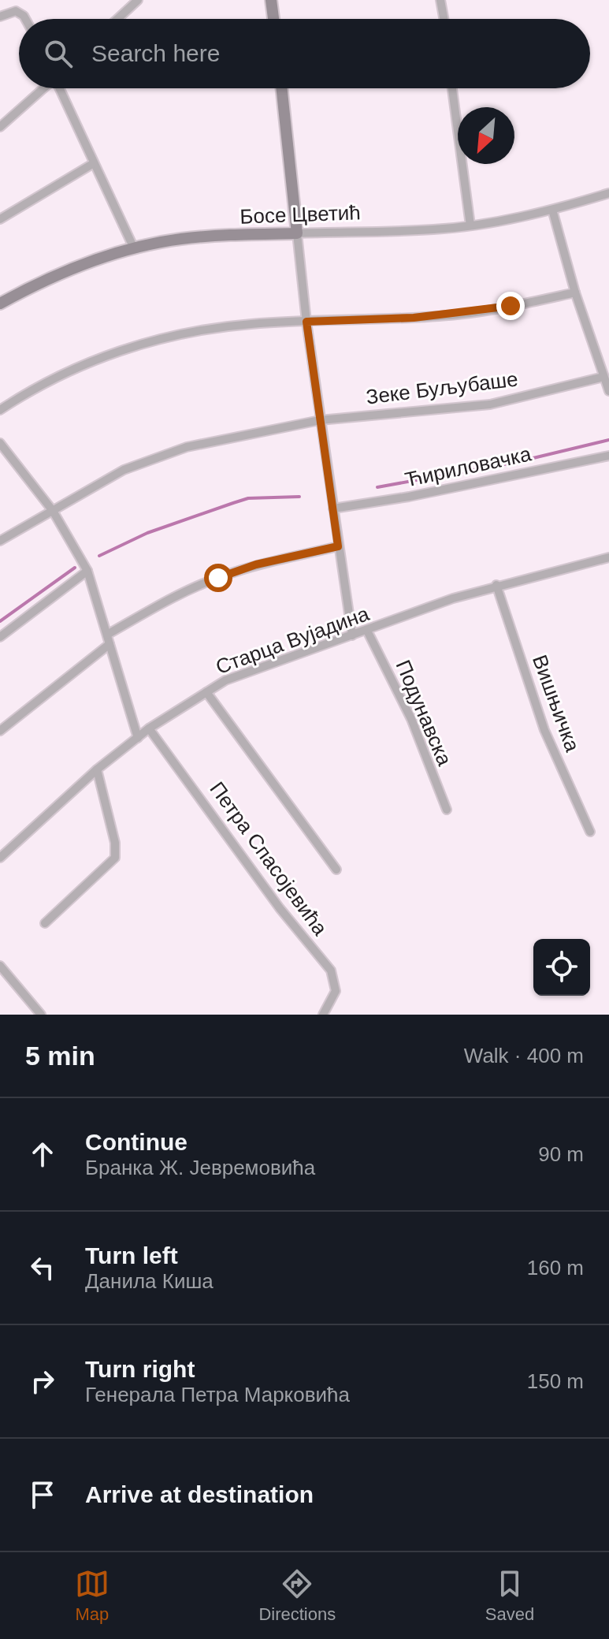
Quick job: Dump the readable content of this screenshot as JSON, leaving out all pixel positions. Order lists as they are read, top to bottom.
{
  "streets": {
    "street": [
      "Босе Цветић",
      "Зеке Буљубаше",
      "Ћириловачка",
      "Старца Вујадина",
      "Вишњичка",
      "Подунавска",
      "Петра Спасојевића"
    ]
  },
  "crossings": [
    ["Старца Вујадина", "Вишњичка"],
    ["Старца Вујадина", "Подунавска"],
    ["Старца Вујадина", "Петра Спасојевића"]
  ],
  "north": "bottom left",
  "page": {
    "search": "Search here",
    "heading": ["5 min", "Walk · 400 m"],
    "list": [
      ["Continue", "Бранка Ж. Јевремовића", "90 m"],
      ["Turn left", "Данила Киша", "160 m"],
      ["Turn right", "Генерала Петра Марковића", "150 m"],
      "Arrive at destination"
    ],
    "nav": ["Map", "Directions", "Saved"]
  }
}
